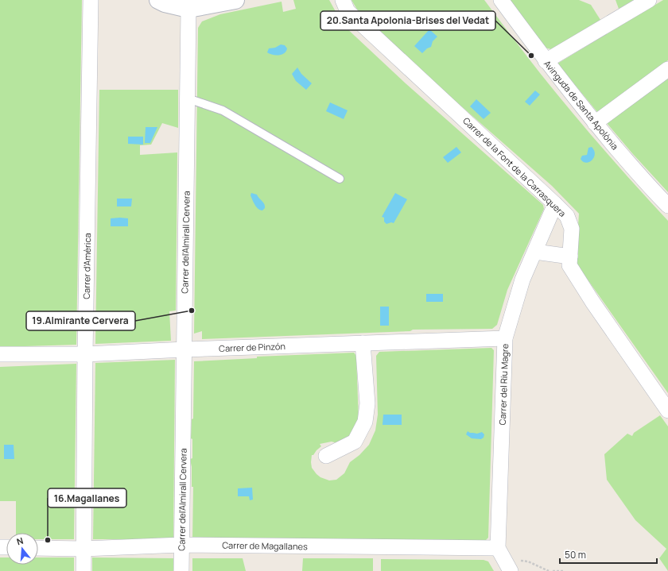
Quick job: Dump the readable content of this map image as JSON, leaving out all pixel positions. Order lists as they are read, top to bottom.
{
  "streets": {
    "street": [
      "Avinguda de Santa Apolònia",
      "Carrer de la Font de la Carrasquera",
      "Carrer del'Almirall Cervera",
      "Carrer d'Amèrica",
      "Carrer de Pinzón",
      "Carrer del Riu Magre",
      "Carrer de Magallanes"
    ]
  },
  "crossings": [
    ["Carrer de la Font de la Carrasquera", "Carrer del Riu Magre"],
    ["Carrer del'Almirall Cervera", "Carrer de Pinzón"],
    ["Carrer del'Almirall Cervera", "Carrer de Magallanes"],
    ["Carrer d'Amèrica", "Carrer de Pinzón"],
    ["Carrer d'Amèrica", "Carrer de Magallanes"],
    ["Carrer de Pinzón", "Carrer del Riu Magre"],
    ["Carrer del Riu Magre", "Carrer de Magallanes"]
  ],
  "places": ["20.Santa Apolonia-Brises del Vedat", "19.Almirante Cervera", "16.Magallanes"],
  "scale_bar": "50 m",
  "north": "top"
}
